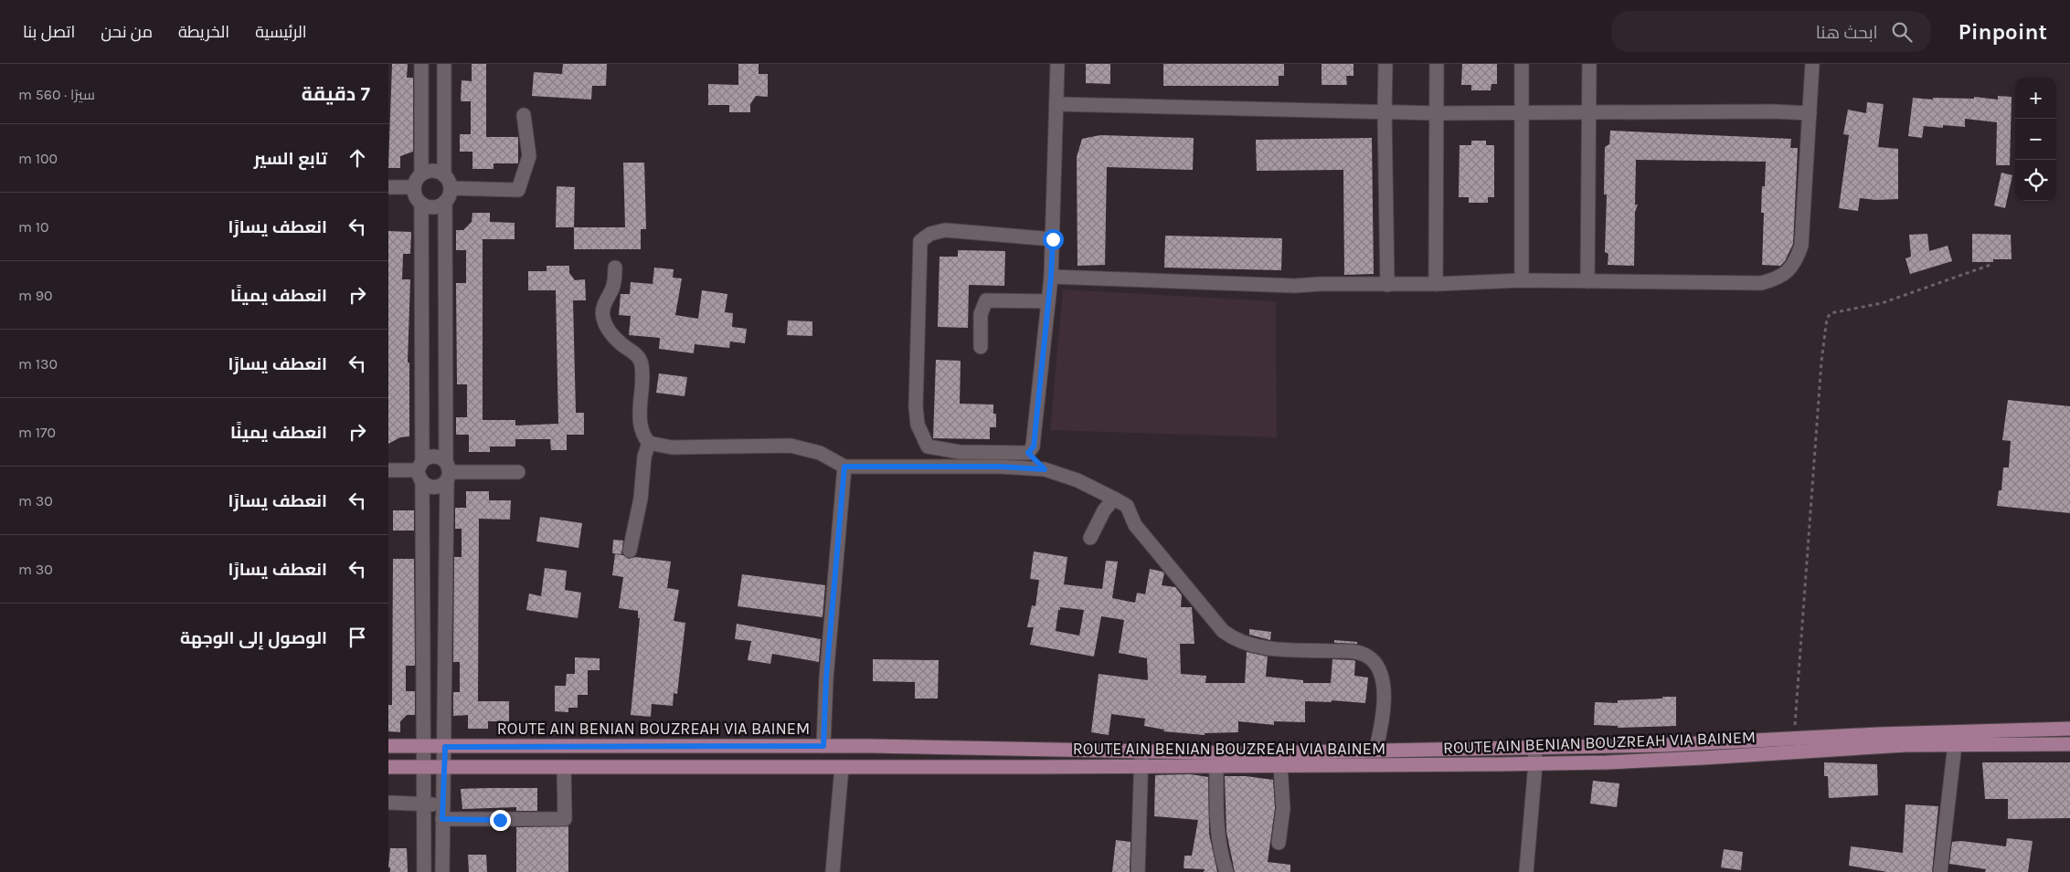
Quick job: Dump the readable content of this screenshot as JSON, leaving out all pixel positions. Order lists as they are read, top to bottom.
{
  "streets": {
    "main road": ["ROUTE AIN BENIAN BOUZREAH VIA BAINEM"]
  },
  "page": {
    "header": "Pinpoint",
    "search": "ابحث هنا",
    "nav": [
      "الرئيسية",
      "الخريطة",
      "من نحن",
      "اتصل بنا"
    ],
    "heading": ["7 دقيقة", "سيرًا · 560 m"],
    "map_buttons": ["+", "−"],
    "list": [
      ["تابع السير", "100 m"],
      ["انعطف يسارًا", "10 m"],
      ["انعطف يمينًا", "90 m"],
      ["انعطف يسارًا", "130 m"],
      ["انعطف يمينًا", "170 m"],
      ["انعطف يسارًا", "30 m"],
      ["انعطف يسارًا", "30 m"],
      "الوصول إلى الوجهة"
    ]
  }
}
